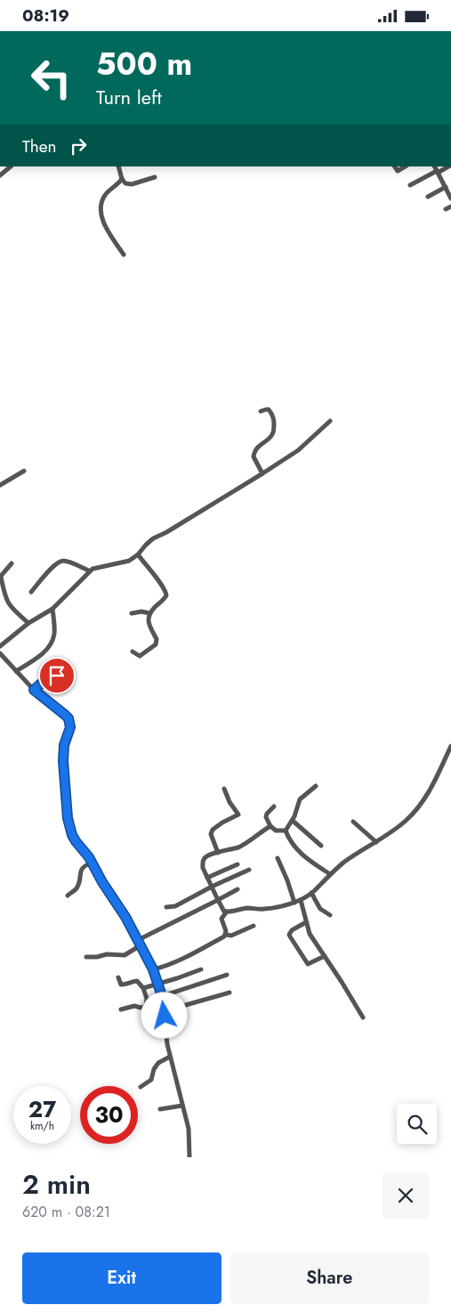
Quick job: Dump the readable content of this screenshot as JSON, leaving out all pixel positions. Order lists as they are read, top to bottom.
{
  "page": {
    "status": "08:19",
    "turn": ["500 m", "Turn left"],
    "then": "Then",
    "speed": "27 km/h",
    "limit": "30",
    "heading": ["2 min", "620 m · 08:21"],
    "buttons": ["Exit", "Share"]
  }
}
